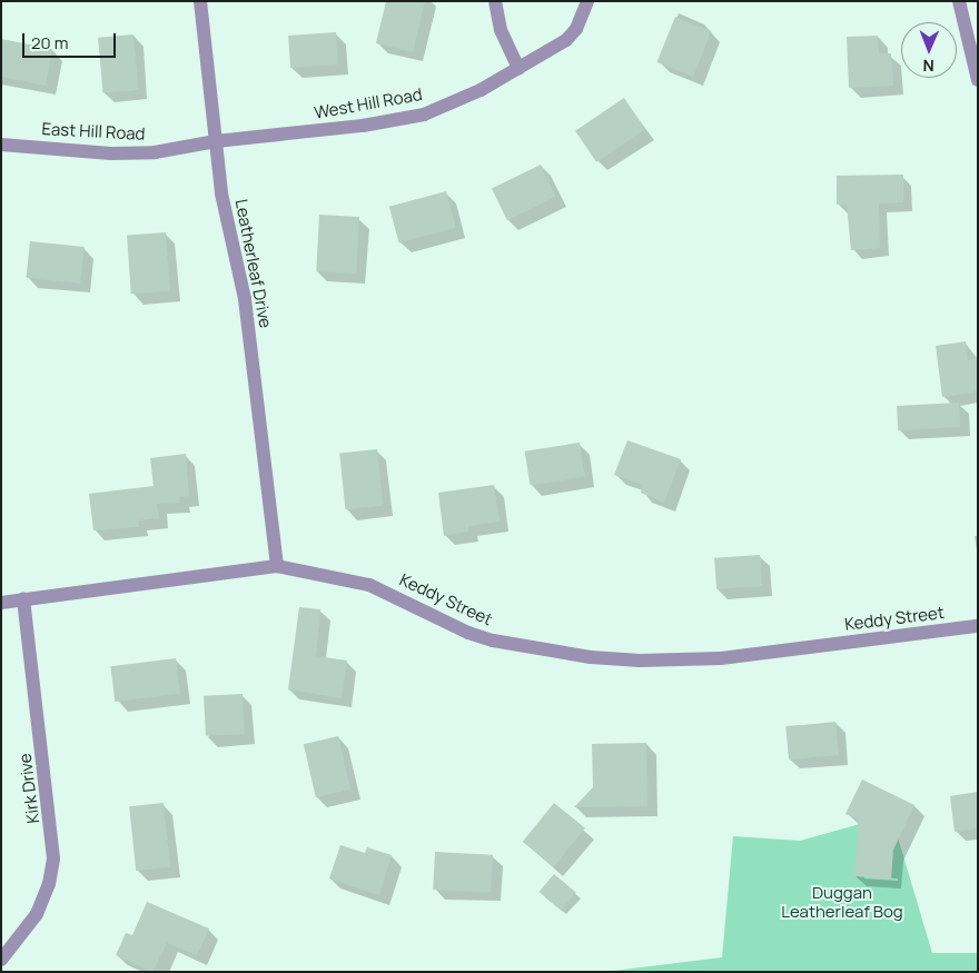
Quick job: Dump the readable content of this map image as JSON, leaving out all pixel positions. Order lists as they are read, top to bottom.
{
  "streets": {
    "street": [
      "West Hill Road",
      "East Hill Road",
      "Leatherleaf Drive",
      "Keddy Street",
      "Kirk Drive"
    ]
  },
  "crossings": [
    ["West Hill Road", "East Hill Road"],
    ["West Hill Road", "Leatherleaf Drive"],
    ["East Hill Road", "Leatherleaf Drive"],
    ["Leatherleaf Drive", "Keddy Street"],
    ["Keddy Street", "Kirk Drive"]
  ],
  "parks": ["Duggan Leatherleaf Bog"],
  "scale_bar": "20 m",
  "north": "bottom"
}
